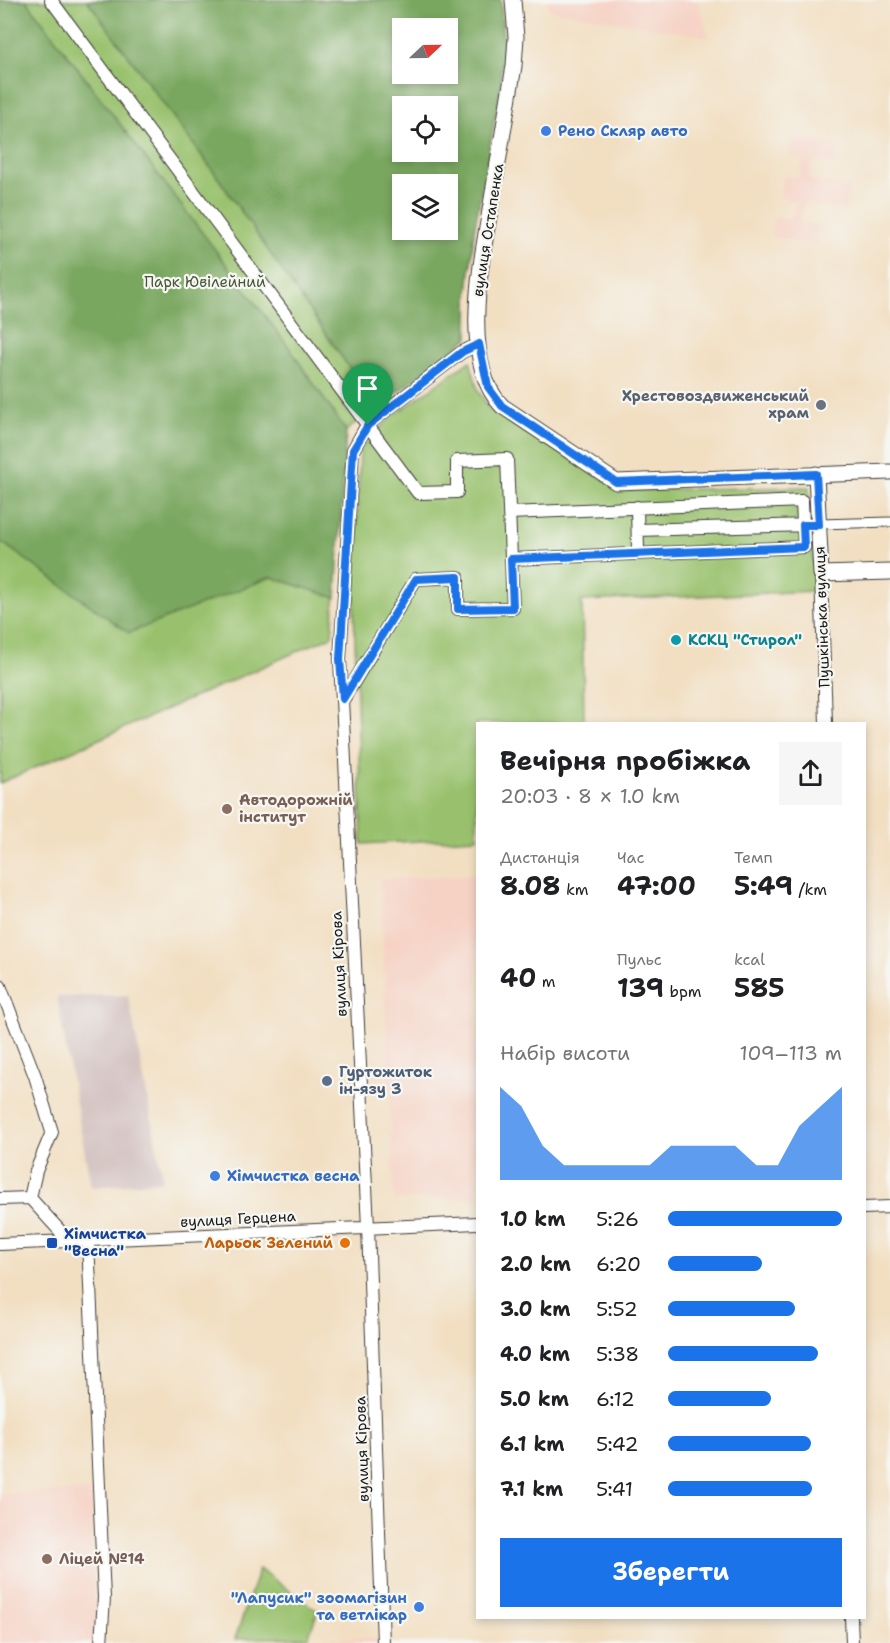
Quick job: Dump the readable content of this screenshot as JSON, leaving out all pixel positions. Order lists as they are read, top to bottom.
{
  "streets": {
    "street": [
      "вулиця Остапенка",
      "Пушкінська вулиця",
      "вулиця Кірова",
      "вулиця Герцена"
    ]
  },
  "crossings": [
    ["вулиця Остапенка", "Пушкінська вулиця"],
    ["вулиця Остапенка", "вулиця Кірова"],
    ["вулиця Кірова", "вулиця Герцена"]
  ],
  "parks": ["Парк Ювілейний"],
  "places": {
    "other": [
      "Рено Скляр авто",
      "Хрестовоздвиженський храм",
      "КСКЦ \"Стирол\"",
      "Автодорожній інститут",
      "Гуртожиток ін-язу 3",
      "Хімчистка весна",
      "Ларьок Зелений",
      "Ліцей №14",
      "\"Лапусик\" зоомагізин та ветлікар"
    ],
    "transit": ["Хімчистка \"Весна\""]
  },
  "north": "right",
  "page": {
    "heading": ["Вечірня пробіжка", "20:03 · 8 × 1.0 km"],
    "stats": [
      ["Дистанція", "8.08 km"],
      ["Час", "47:00"],
      ["Темп", "5:49 /km"],
      ["40 m"],
      ["Пульс", "139 bpm"],
      ["kcal", "585"]
    ],
    "chart": ["Набір висоти", "109–113 m"],
    "list": [
      {
        "name": "1.0 km",
        "note": "5:26"
      },
      {
        "name": "2.0 km",
        "note": "6:20"
      },
      {
        "name": "3.0 km",
        "note": "5:52"
      },
      {
        "name": "4.0 km",
        "note": "5:38"
      },
      {
        "name": "5.0 km",
        "note": "6:12"
      },
      {
        "name": "6.1 km",
        "note": "5:42"
      },
      {
        "name": "7.1 km",
        "note": "5:41"
      }
    ],
    "buttons": "Зберегти"
  }
}
